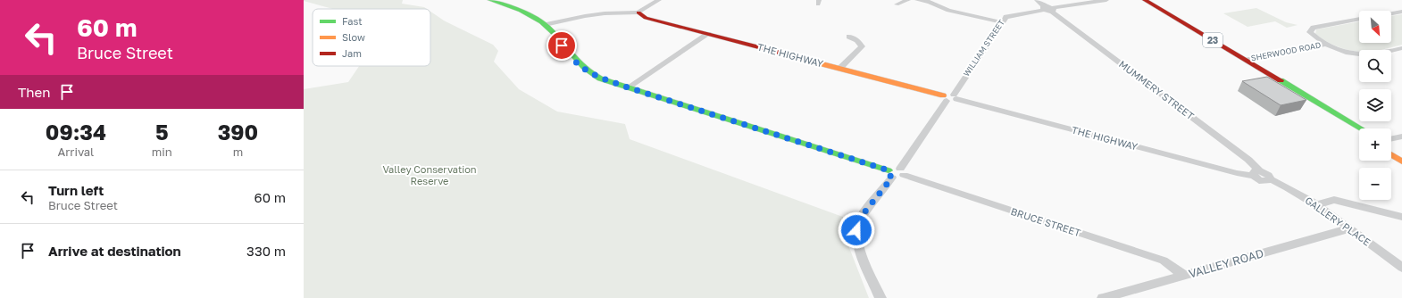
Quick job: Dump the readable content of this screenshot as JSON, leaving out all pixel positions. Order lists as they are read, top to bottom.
{
  "streets": {
    "street": [
      "23",
      "WILLIAM STREET",
      "SHERWOOD ROAD",
      "THE HIGHWAY",
      "MUMMERY STREET",
      "GALLERY PLACE",
      "BRUCE STREET",
      "VALLEY ROAD"
    ]
  },
  "crossings": [
    ["23", "SHERWOOD ROAD"],
    ["WILLIAM STREET", "THE HIGHWAY"],
    ["WILLIAM STREET", "MUMMERY STREET"],
    ["THE HIGHWAY", "MUMMERY STREET"],
    ["THE HIGHWAY", "GALLERY PLACE"],
    ["GALLERY PLACE", "VALLEY ROAD"],
    ["BRUCE STREET", "VALLEY ROAD"]
  ],
  "parks": ["Valley Conservation Reserve"],
  "legend": ["Fast", "Slow", "Jam"],
  "north": "bottom right",
  "page": {
    "turn": ["60 m", "Bruce Street"],
    "map_buttons": ["+", "−"],
    "then": "Then",
    "eta": [
      "09:34",
      "Arrival",
      "5",
      "min",
      "390",
      "m"
    ],
    "list": [
      {
        "name": "Turn left",
        "note": "Bruce Street",
        "value": "60 m"
      },
      {
        "name": "Arrive at destination",
        "value": "330 m"
      }
    ]
  }
}
